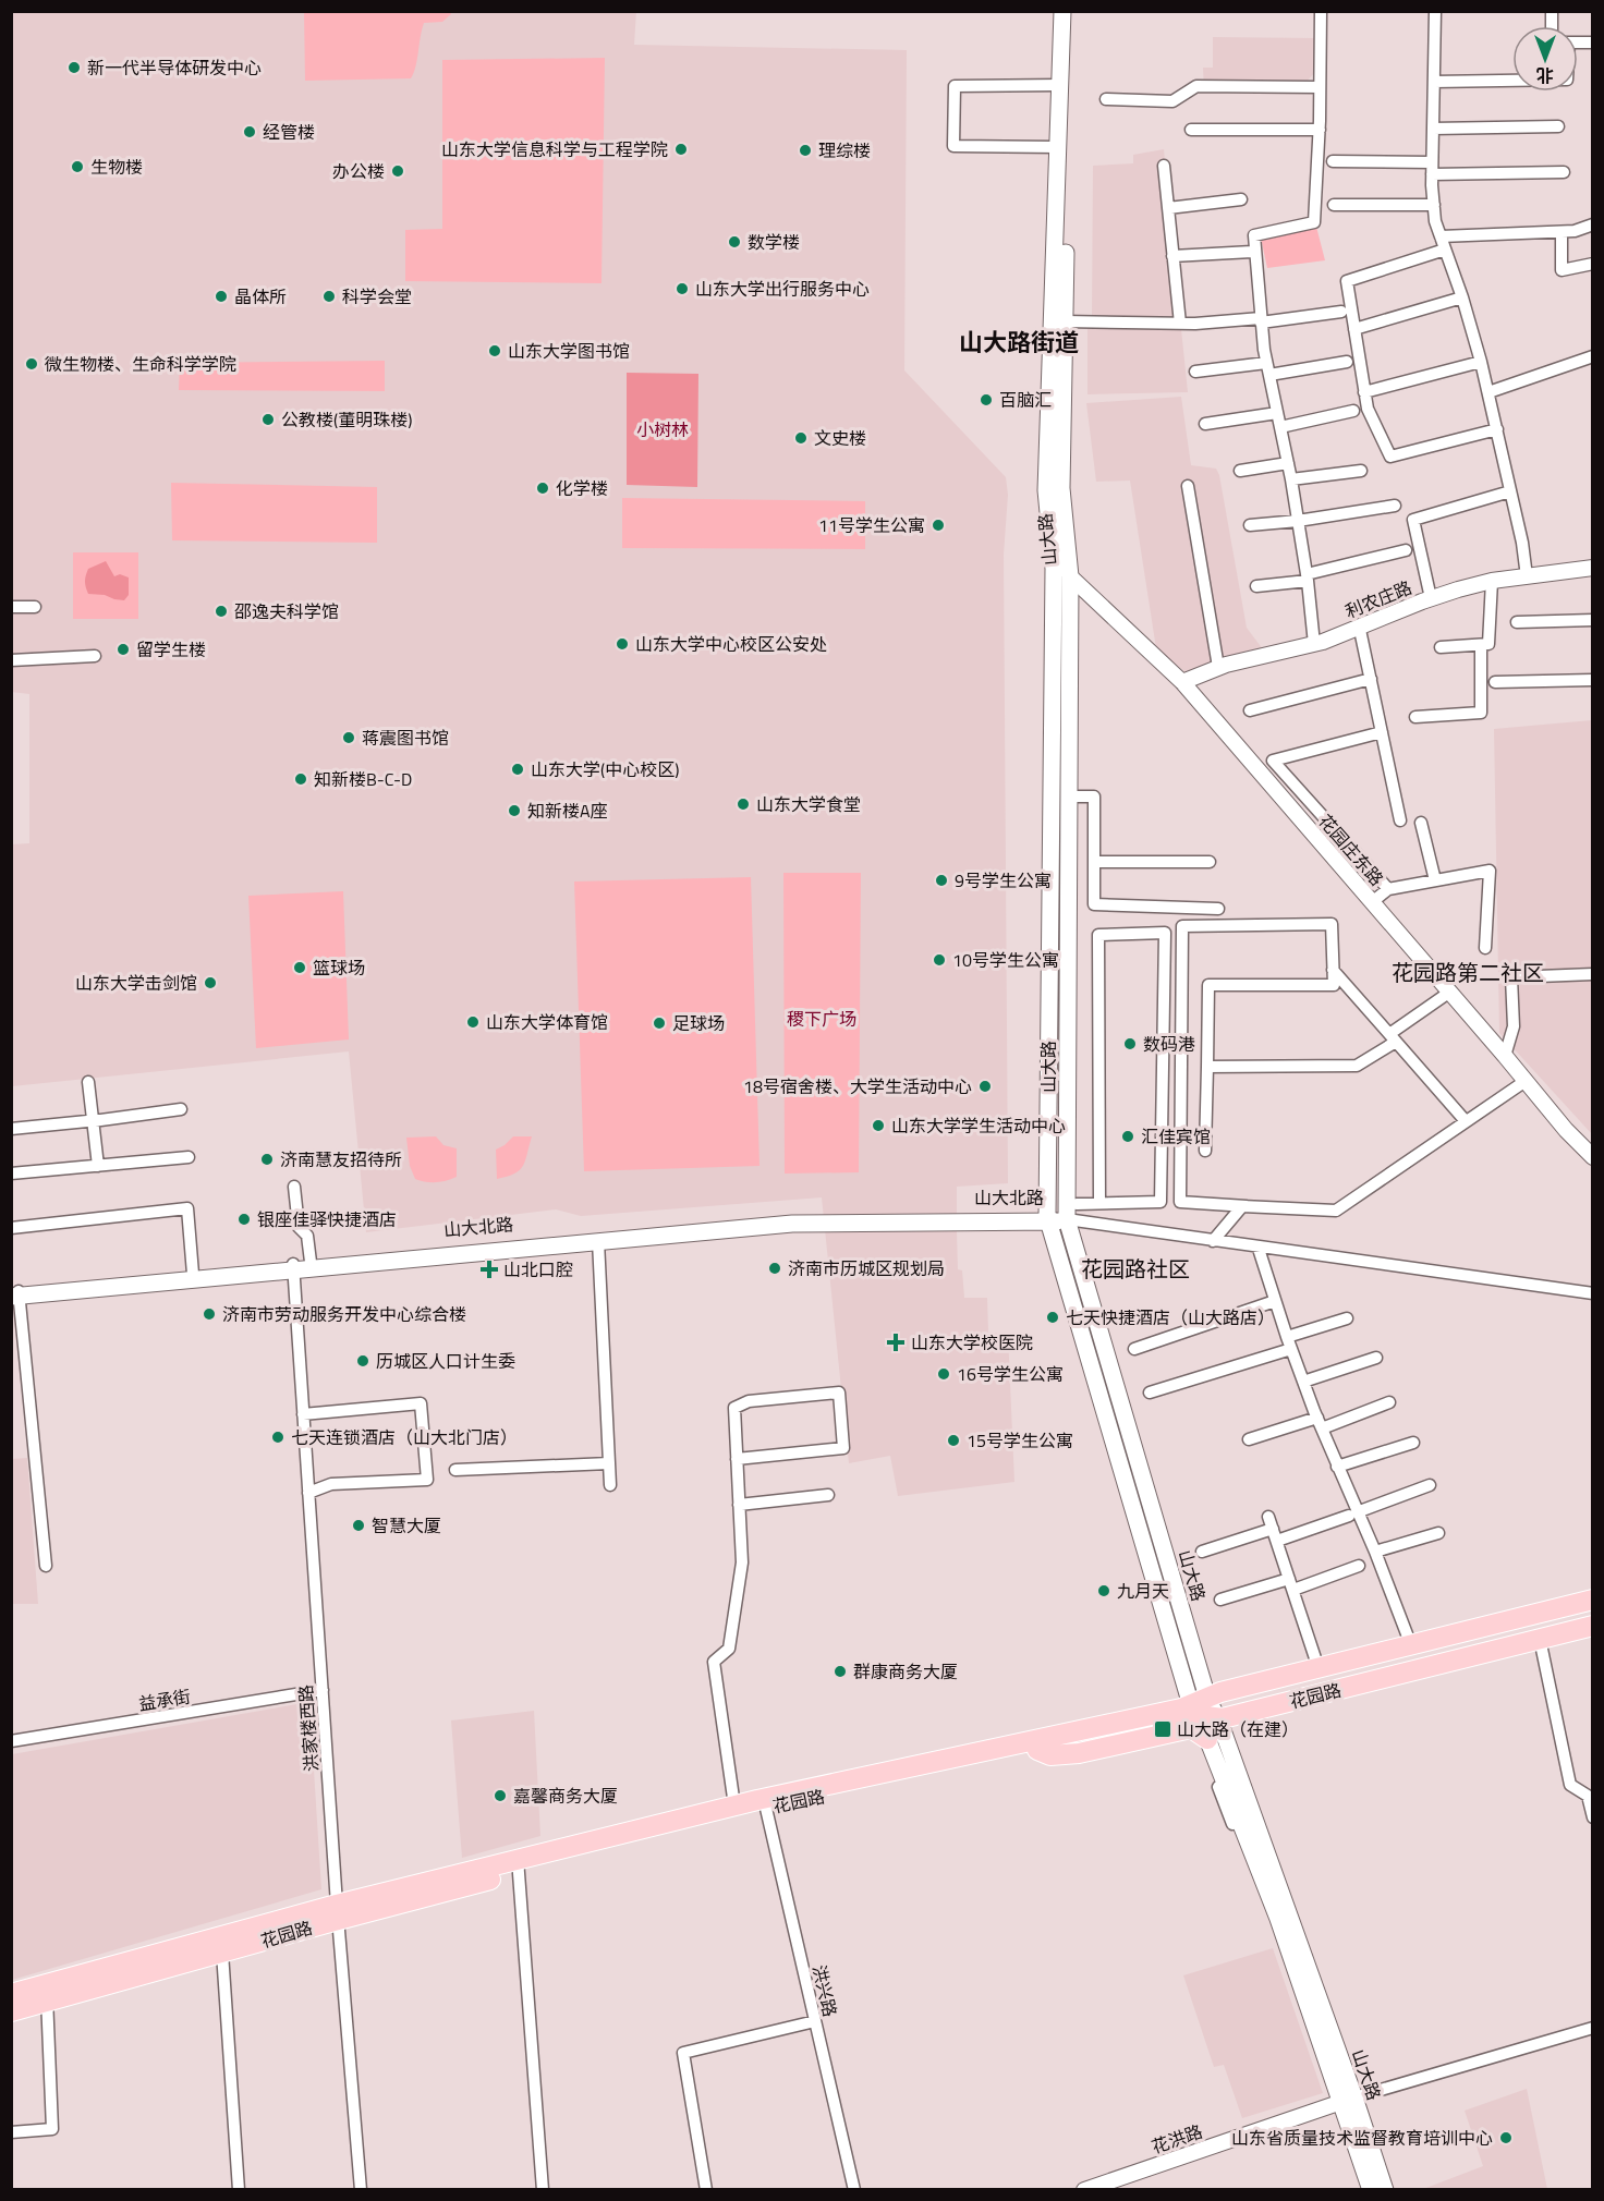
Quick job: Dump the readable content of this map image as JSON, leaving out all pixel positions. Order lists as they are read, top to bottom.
{
  "streets": {
    "main road": ["山大路", "山大北路", "花园路"],
    "street": [
      "利农庄路",
      "花园庄东路",
      "益承街",
      "洪家楼西路",
      "洪兴路",
      "花洪路"
    ]
  },
  "crossings": [
    ["山大路", "花园庄东路"],
    ["山大路", "山大北路"],
    ["山大路", "花园路"],
    ["山大路", "花洪路"],
    ["利农庄路", "花园庄东路"],
    ["山大北路", "洪家楼西路"],
    ["花园路", "洪家楼西路"],
    ["花园路", "洪兴路"],
    ["益承街", "洪家楼西路"]
  ],
  "districts": ["山大路街道", "花园路第二社区", "花园路社区"],
  "parks": ["小树林", "稷下广场"],
  "places": {
    "other": [
      "新一代半导体研发中心",
      "经管楼",
      "山东大学信息科学与工程学院",
      "理综楼",
      "生物楼",
      "办公楼",
      "数学楼",
      "山东大学出行服务中心",
      "晶体所",
      "科学会堂",
      "山东大学图书馆",
      "微生物楼、生命科学学院",
      "百脑汇",
      "公教楼(董明珠楼)",
      "文史楼",
      "化学楼",
      "11号学生公寓",
      "邵逸夫科学馆",
      "山东大学中心校区公安处",
      "留学生楼",
      "蒋震图书馆",
      "山东大学(中心校区)",
      "知新楼B-C-D",
      "山东大学食堂",
      "知新楼A座",
      "9号学生公寓",
      "10号学生公寓",
      "篮球场",
      "山东大学击剑馆",
      "山东大学体育馆",
      "足球场",
      "数码港",
      "18号宿舍楼、大学生活动中心",
      "山东大学学生活动中心",
      "汇佳宾馆",
      "济南慧友招待所",
      "银座佳驿快捷酒店",
      "济南市历城区规划局",
      "济南市劳动服务开发中心综合楼",
      "七天快捷酒店（山大路店）",
      "历城区人口计生委",
      "16号学生公寓",
      "七天连锁酒店（山大北门店）",
      "15号学生公寓",
      "智慧大厦",
      "九月天",
      "群康商务大厦",
      "嘉馨商务大厦",
      "山东省质量技术监督教育培训中心"
    ],
    "health": ["山北口腔", "山东大学校医院"],
    "transit": ["山大路（在建）"]
  },
  "north": "bottom"
}
